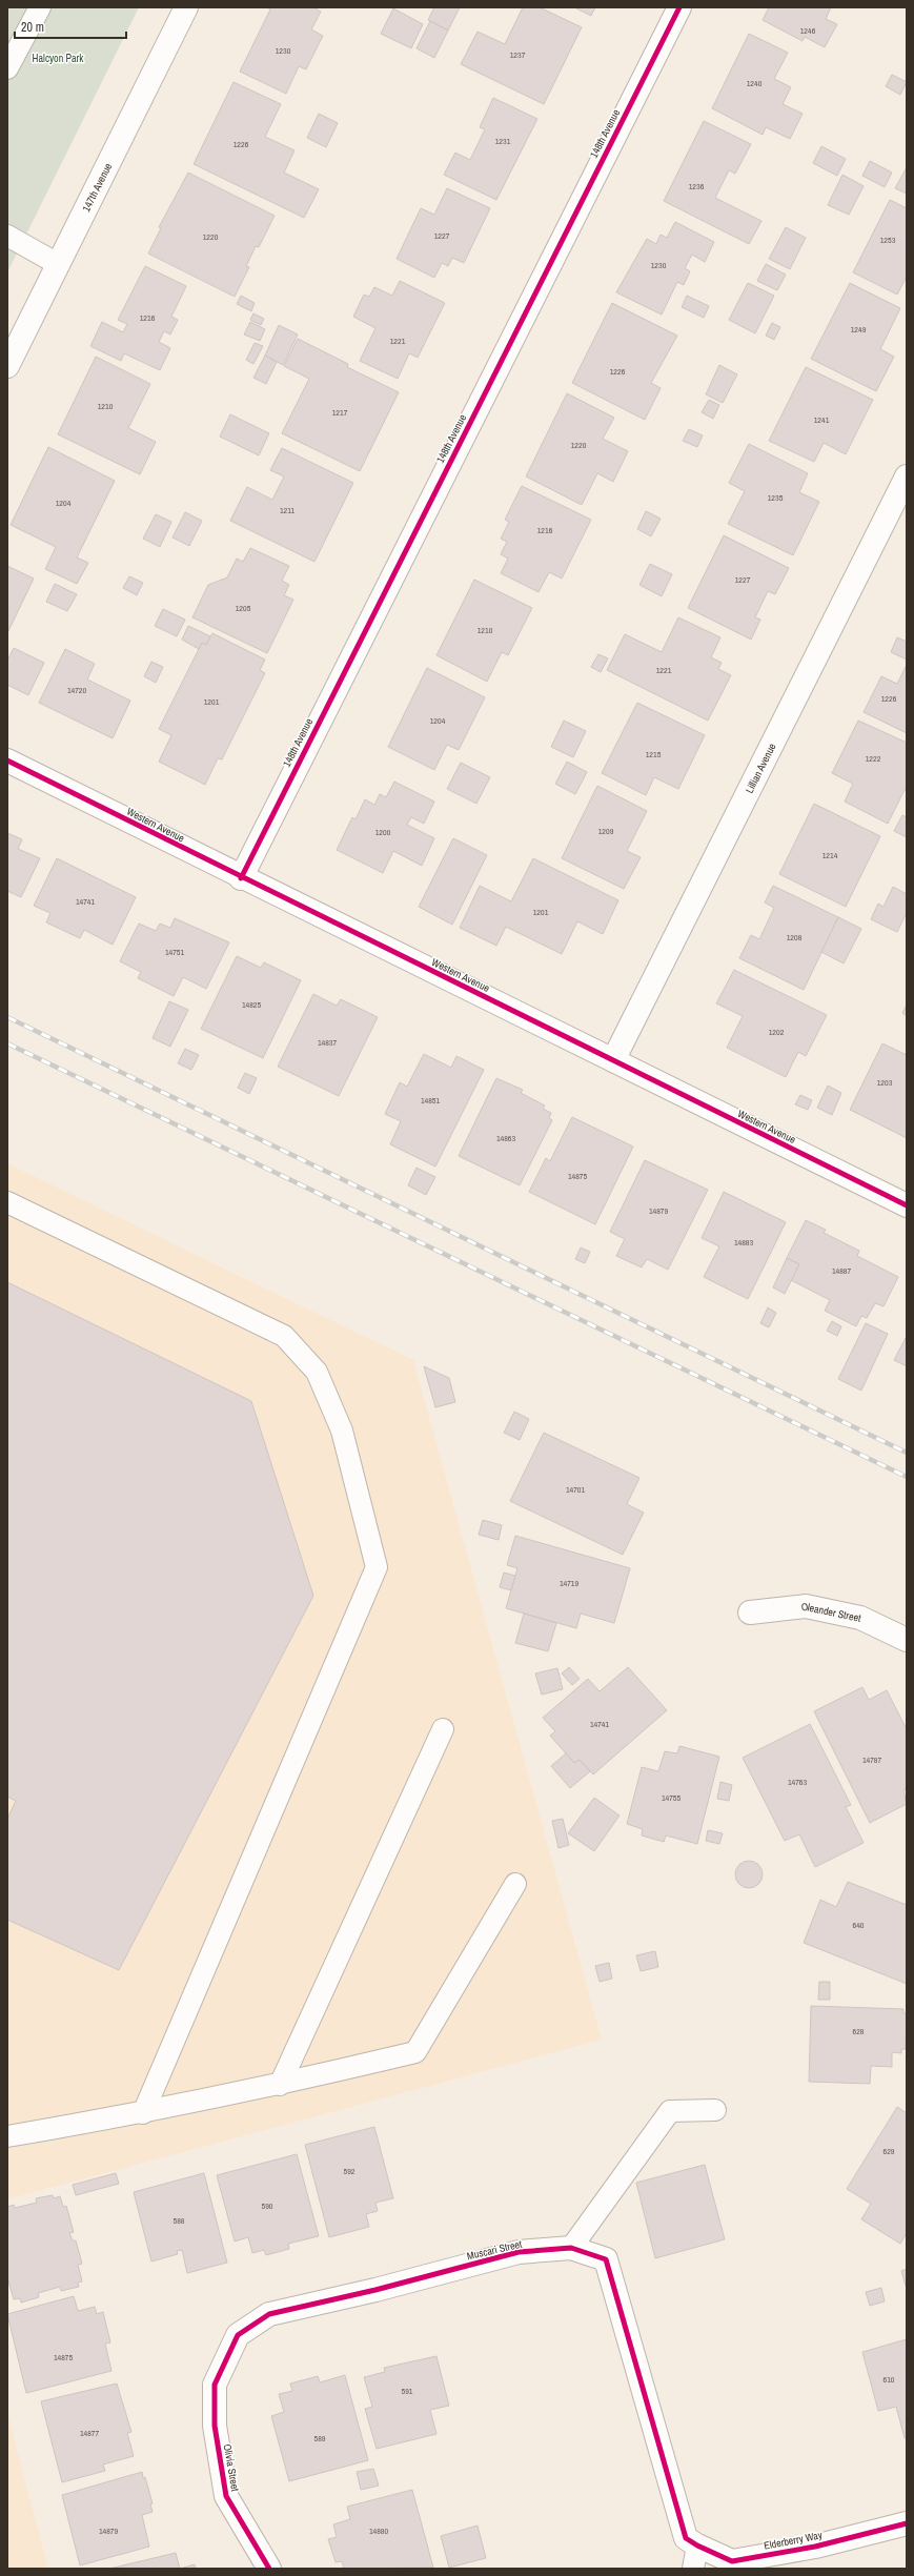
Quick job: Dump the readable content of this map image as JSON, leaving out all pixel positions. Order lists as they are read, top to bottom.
{
  "streets": {
    "street": [
      "148th Avenue",
      "147th Avenue",
      "Lillian Avenue",
      "Western Avenue",
      "Oleander Street",
      "Muscari Street",
      "Olivia Street",
      "Elderberry Way"
    ]
  },
  "crossings": [
    ["148th Avenue", "Western Avenue"],
    ["Lillian Avenue", "Western Avenue"],
    ["Muscari Street", "Olivia Street"],
    ["Muscari Street", "Elderberry Way"]
  ],
  "parks": ["Halcyon Park"],
  "house_numbers": [
    "1246",
    "1230",
    "1237",
    "1240",
    "1231",
    "1226",
    "1236",
    "1227",
    "1220",
    "1253",
    "1230",
    "1216",
    "1249",
    "1221",
    "1226",
    "1210",
    "1217",
    "1241",
    "1220",
    "1235",
    "1204",
    "1211",
    "1216",
    "1227",
    "1205",
    "1210",
    "1221",
    "14720",
    "1226",
    "1201",
    "1204",
    "1215",
    "1222",
    "1209",
    "1200",
    "1214",
    "14741",
    "1201",
    "1208",
    "14751",
    "14825",
    "1202",
    "14837",
    "1203",
    "14851",
    "14863",
    "14875",
    "14879",
    "14883",
    "14887",
    "14701",
    "14719",
    "14741",
    "14787",
    "14763",
    "14755",
    "640",
    "628",
    "629",
    "592",
    "590",
    "588",
    "14875",
    "610",
    "591",
    "14877",
    "589",
    "14879",
    "14880"
  ],
  "scale_bar": "20 m"
}
